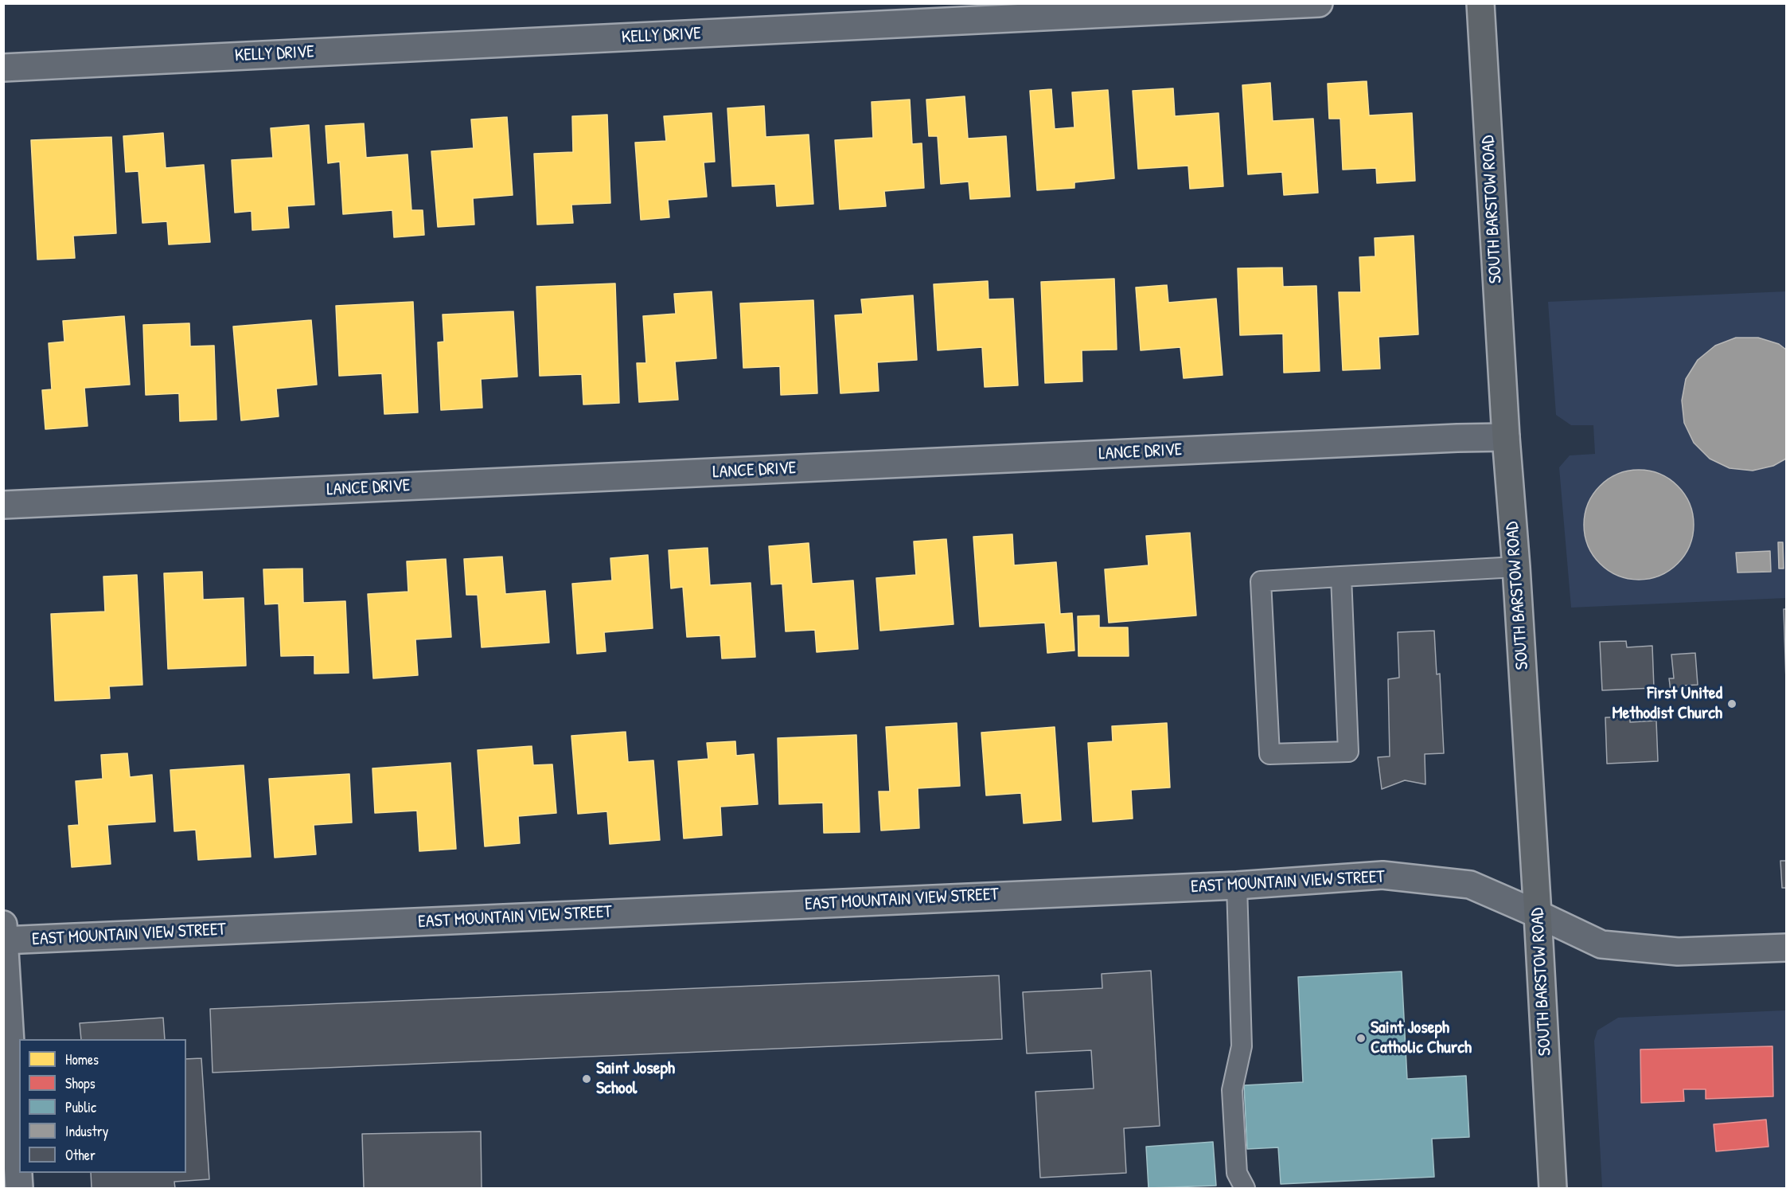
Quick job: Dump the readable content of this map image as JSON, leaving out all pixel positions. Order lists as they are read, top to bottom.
{
  "streets": {
    "main road": ["SOUTH BARSTOW ROAD"],
    "street": ["KELLY DRIVE", "LANCE DRIVE", "EAST MOUNTAIN VIEW STREET"]
  },
  "crossings": [
    ["SOUTH BARSTOW ROAD", "LANCE DRIVE"],
    ["SOUTH BARSTOW ROAD", "EAST MOUNTAIN VIEW STREET"]
  ],
  "places": ["First United Methodist Church", "Saint Joseph Catholic Church", "Saint Joseph School"],
  "legend": [
    "Homes",
    "Shops",
    "Public",
    "Industry",
    "Other"
  ]
}
